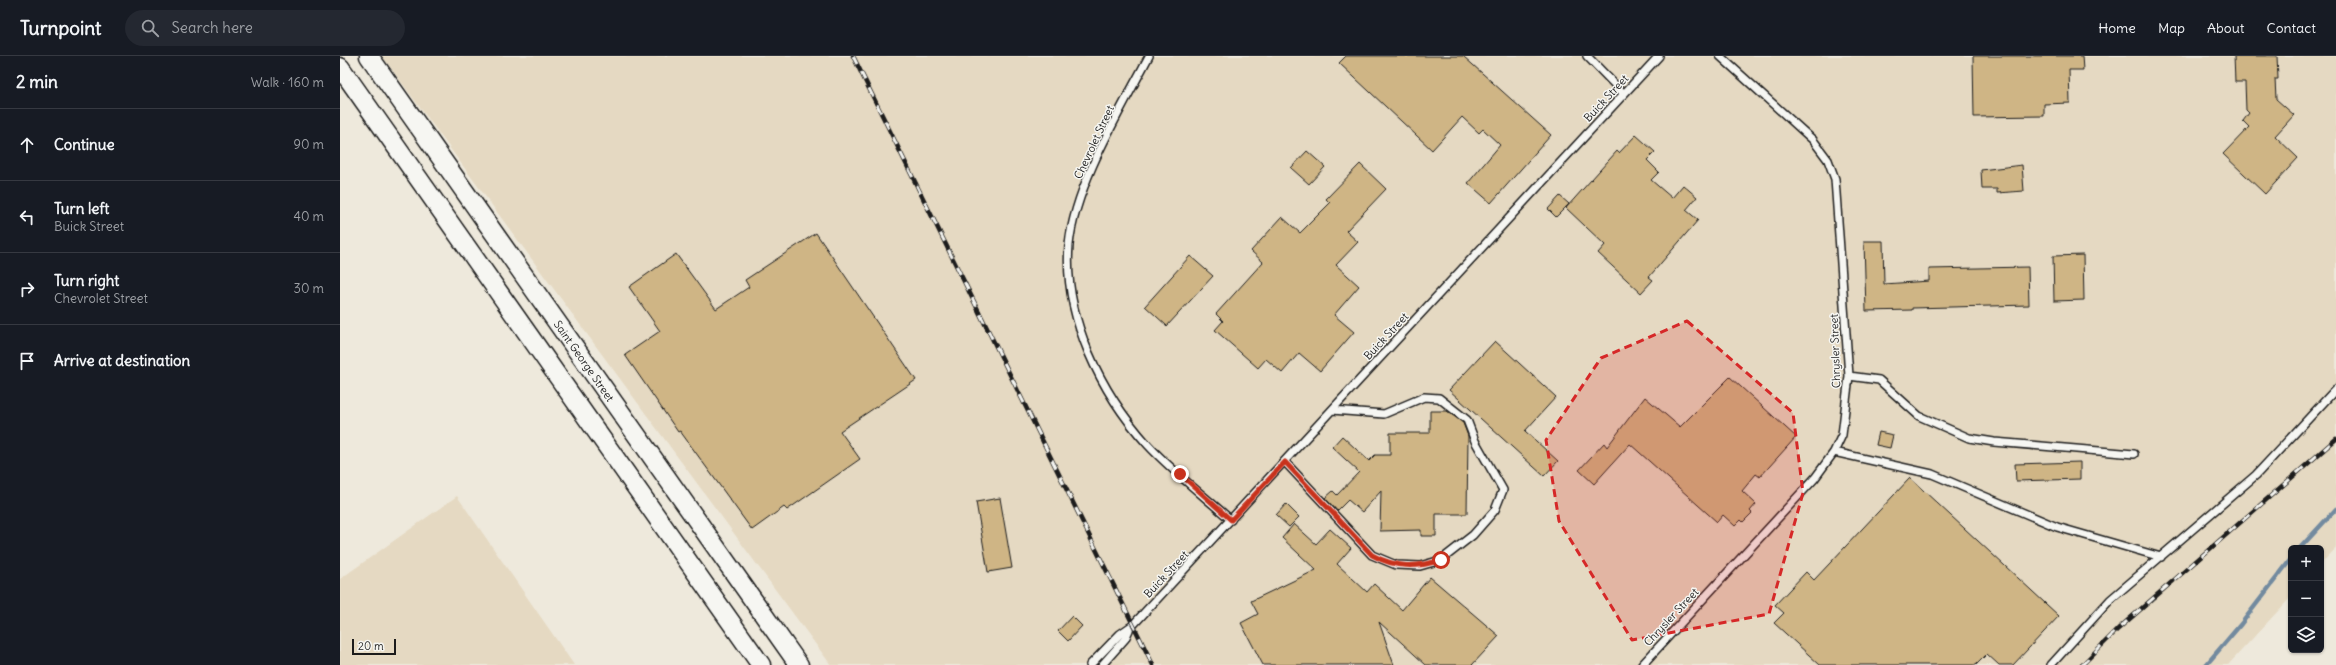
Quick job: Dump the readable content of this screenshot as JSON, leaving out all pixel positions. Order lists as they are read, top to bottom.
{
  "streets": {
    "main road": ["Saint George Street"],
    "lane": ["Buick Street", "Chevrolet Street", "Chrysler Street"]
  },
  "crossings": [
    ["Buick Street", "Chevrolet Street"]
  ],
  "scale_bar": "20 m",
  "page": {
    "header": "Turnpoint",
    "search": "Search here",
    "nav": [
      "Home",
      "Map",
      "About",
      "Contact"
    ],
    "heading": ["2 min", "Walk · 160 m"],
    "list": [
      ["Continue", "90 m"],
      ["Turn left", "Buick Street", "40 m"],
      ["Turn right", "Chevrolet Street", "30 m"],
      "Arrive at destination"
    ],
    "map_buttons": ["+", "−"],
    "scale": "20 m"
  }
}
